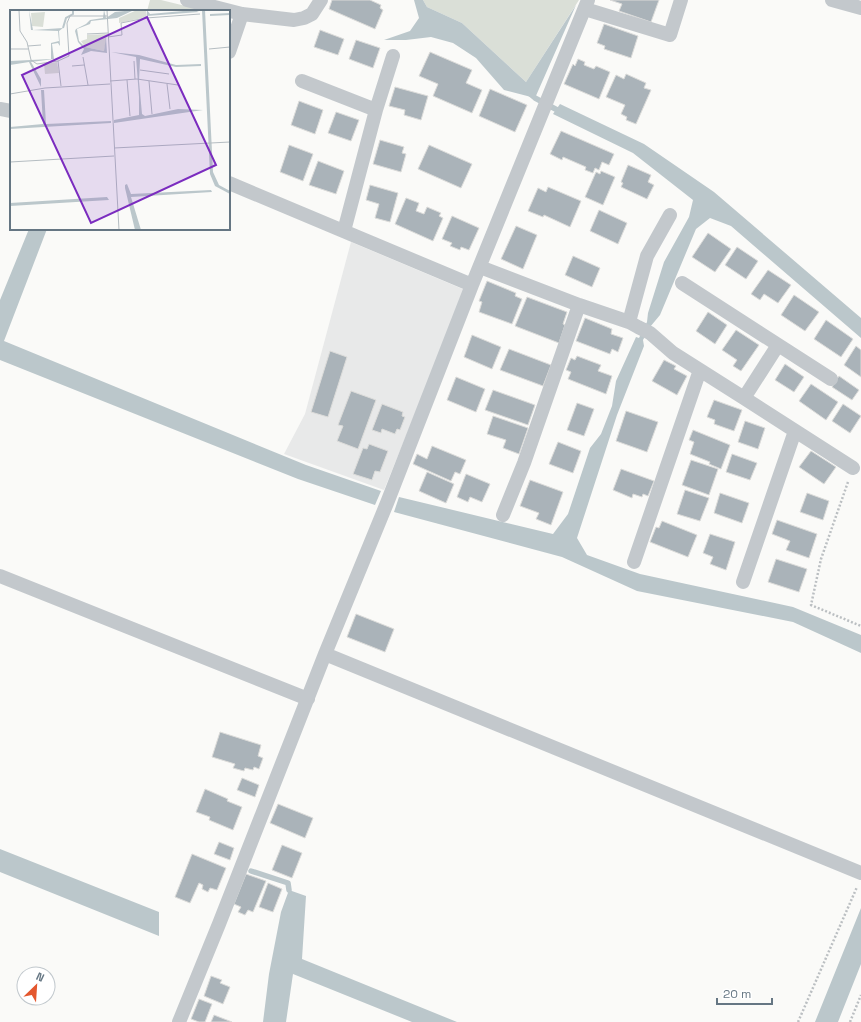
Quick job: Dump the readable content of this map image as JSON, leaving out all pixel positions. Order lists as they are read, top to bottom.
{
  "scale_bar": "20 m",
  "north": "top right"
}
